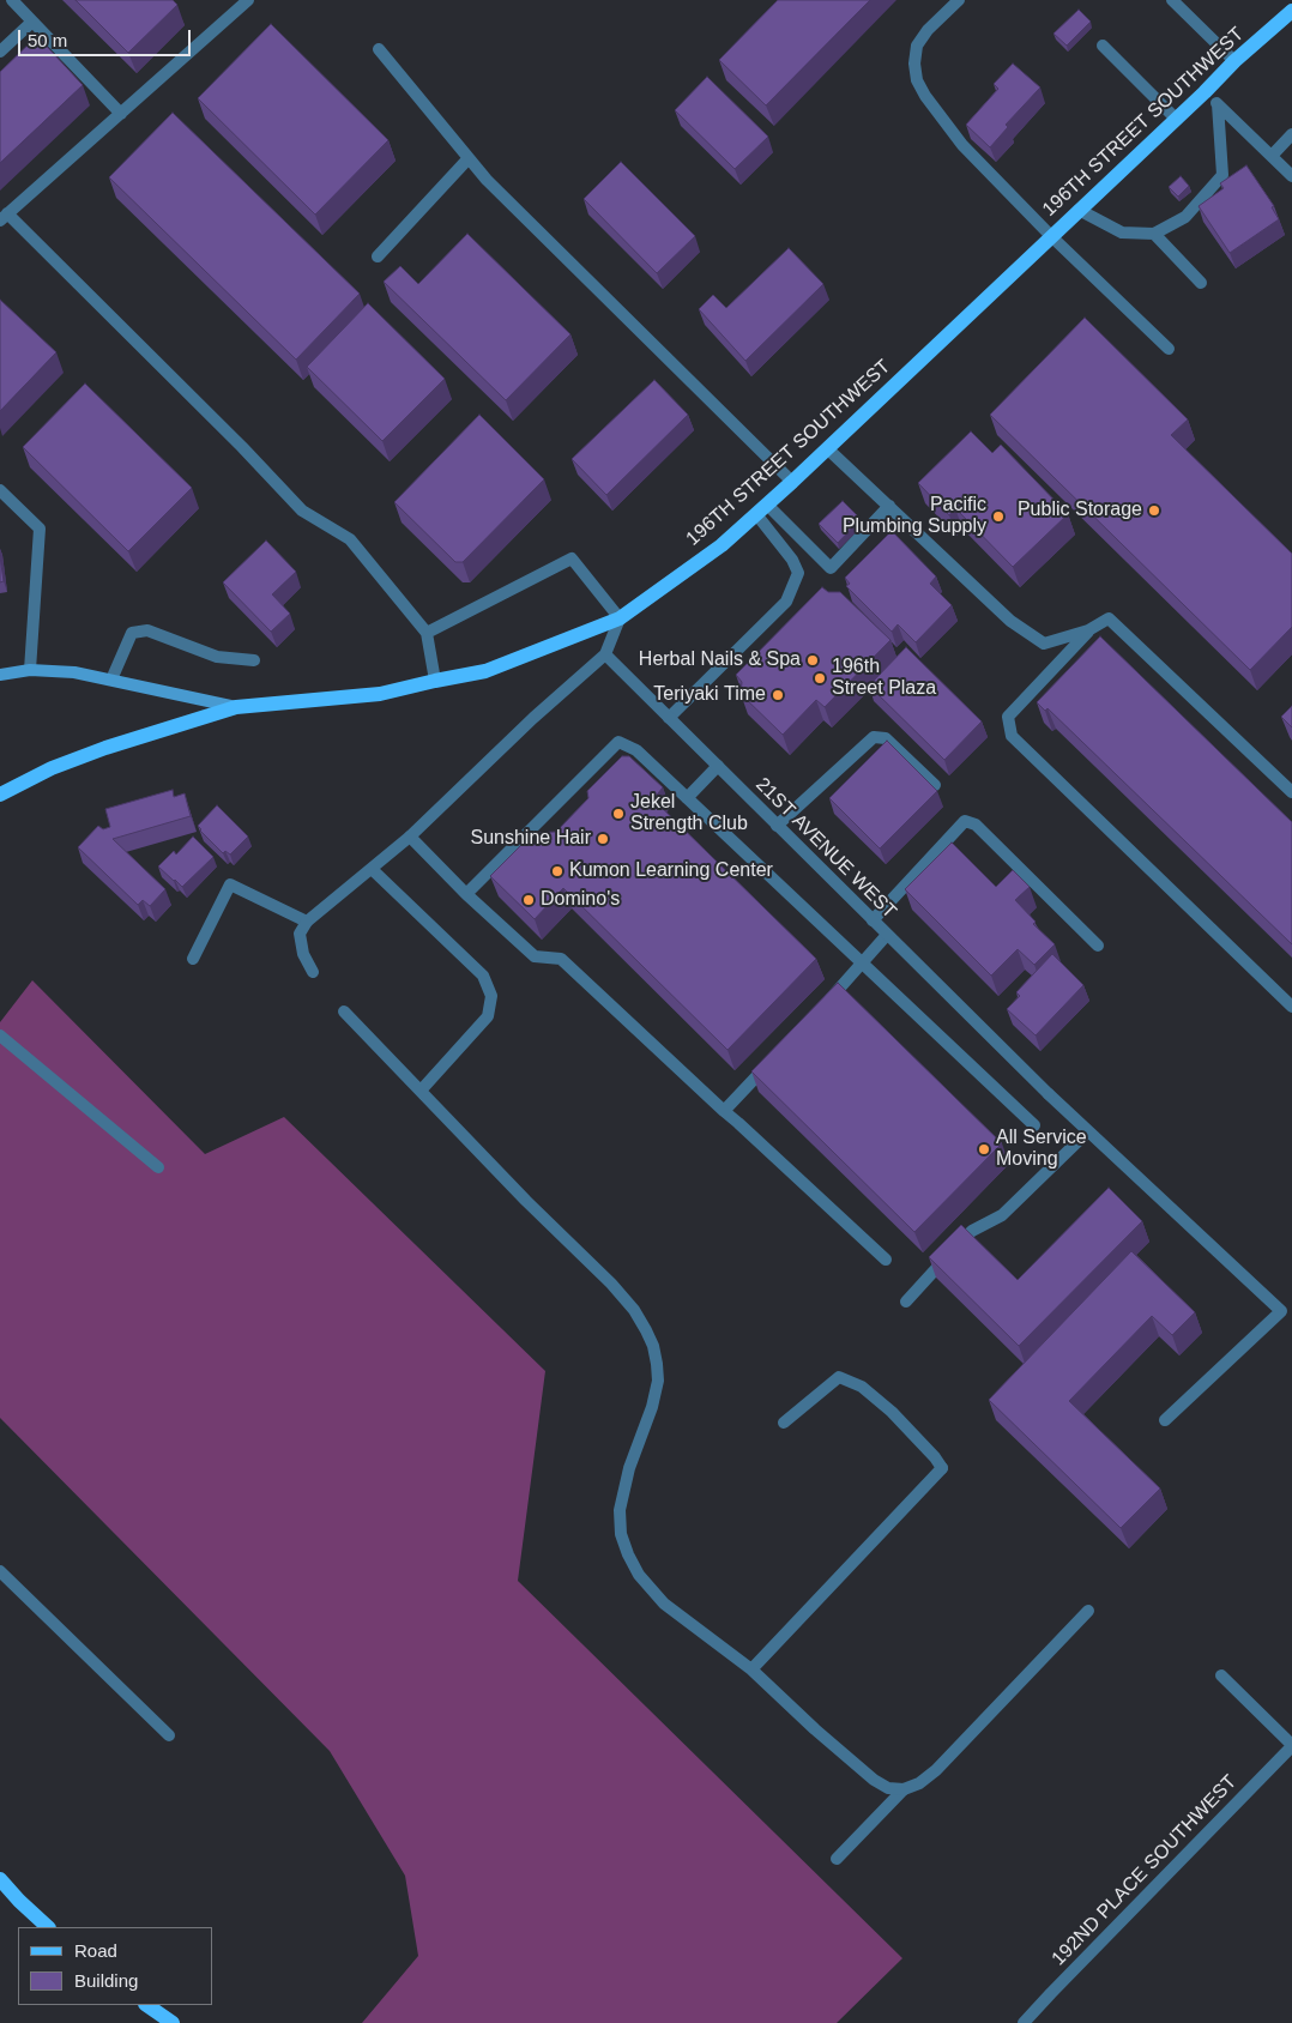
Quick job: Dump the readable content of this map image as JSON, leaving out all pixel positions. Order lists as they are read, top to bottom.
{
  "streets": {
    "main road": ["196TH STREET SOUTHWEST"],
    "street": ["21ST AVENUE WEST", "192ND PLACE SOUTHWEST"]
  },
  "places": [
    "Public Storage",
    "Pacific Plumbing Supply",
    "Herbal Nails & Spa",
    "196th Street Plaza",
    "Teriyaki Time",
    "Jekel Strength Club",
    "Sunshine Hair",
    "Kumon Learning Center",
    "Domino's",
    "All Service Moving"
  ],
  "legend": ["Road", "Building"],
  "scale_bar": "50 m"
}
